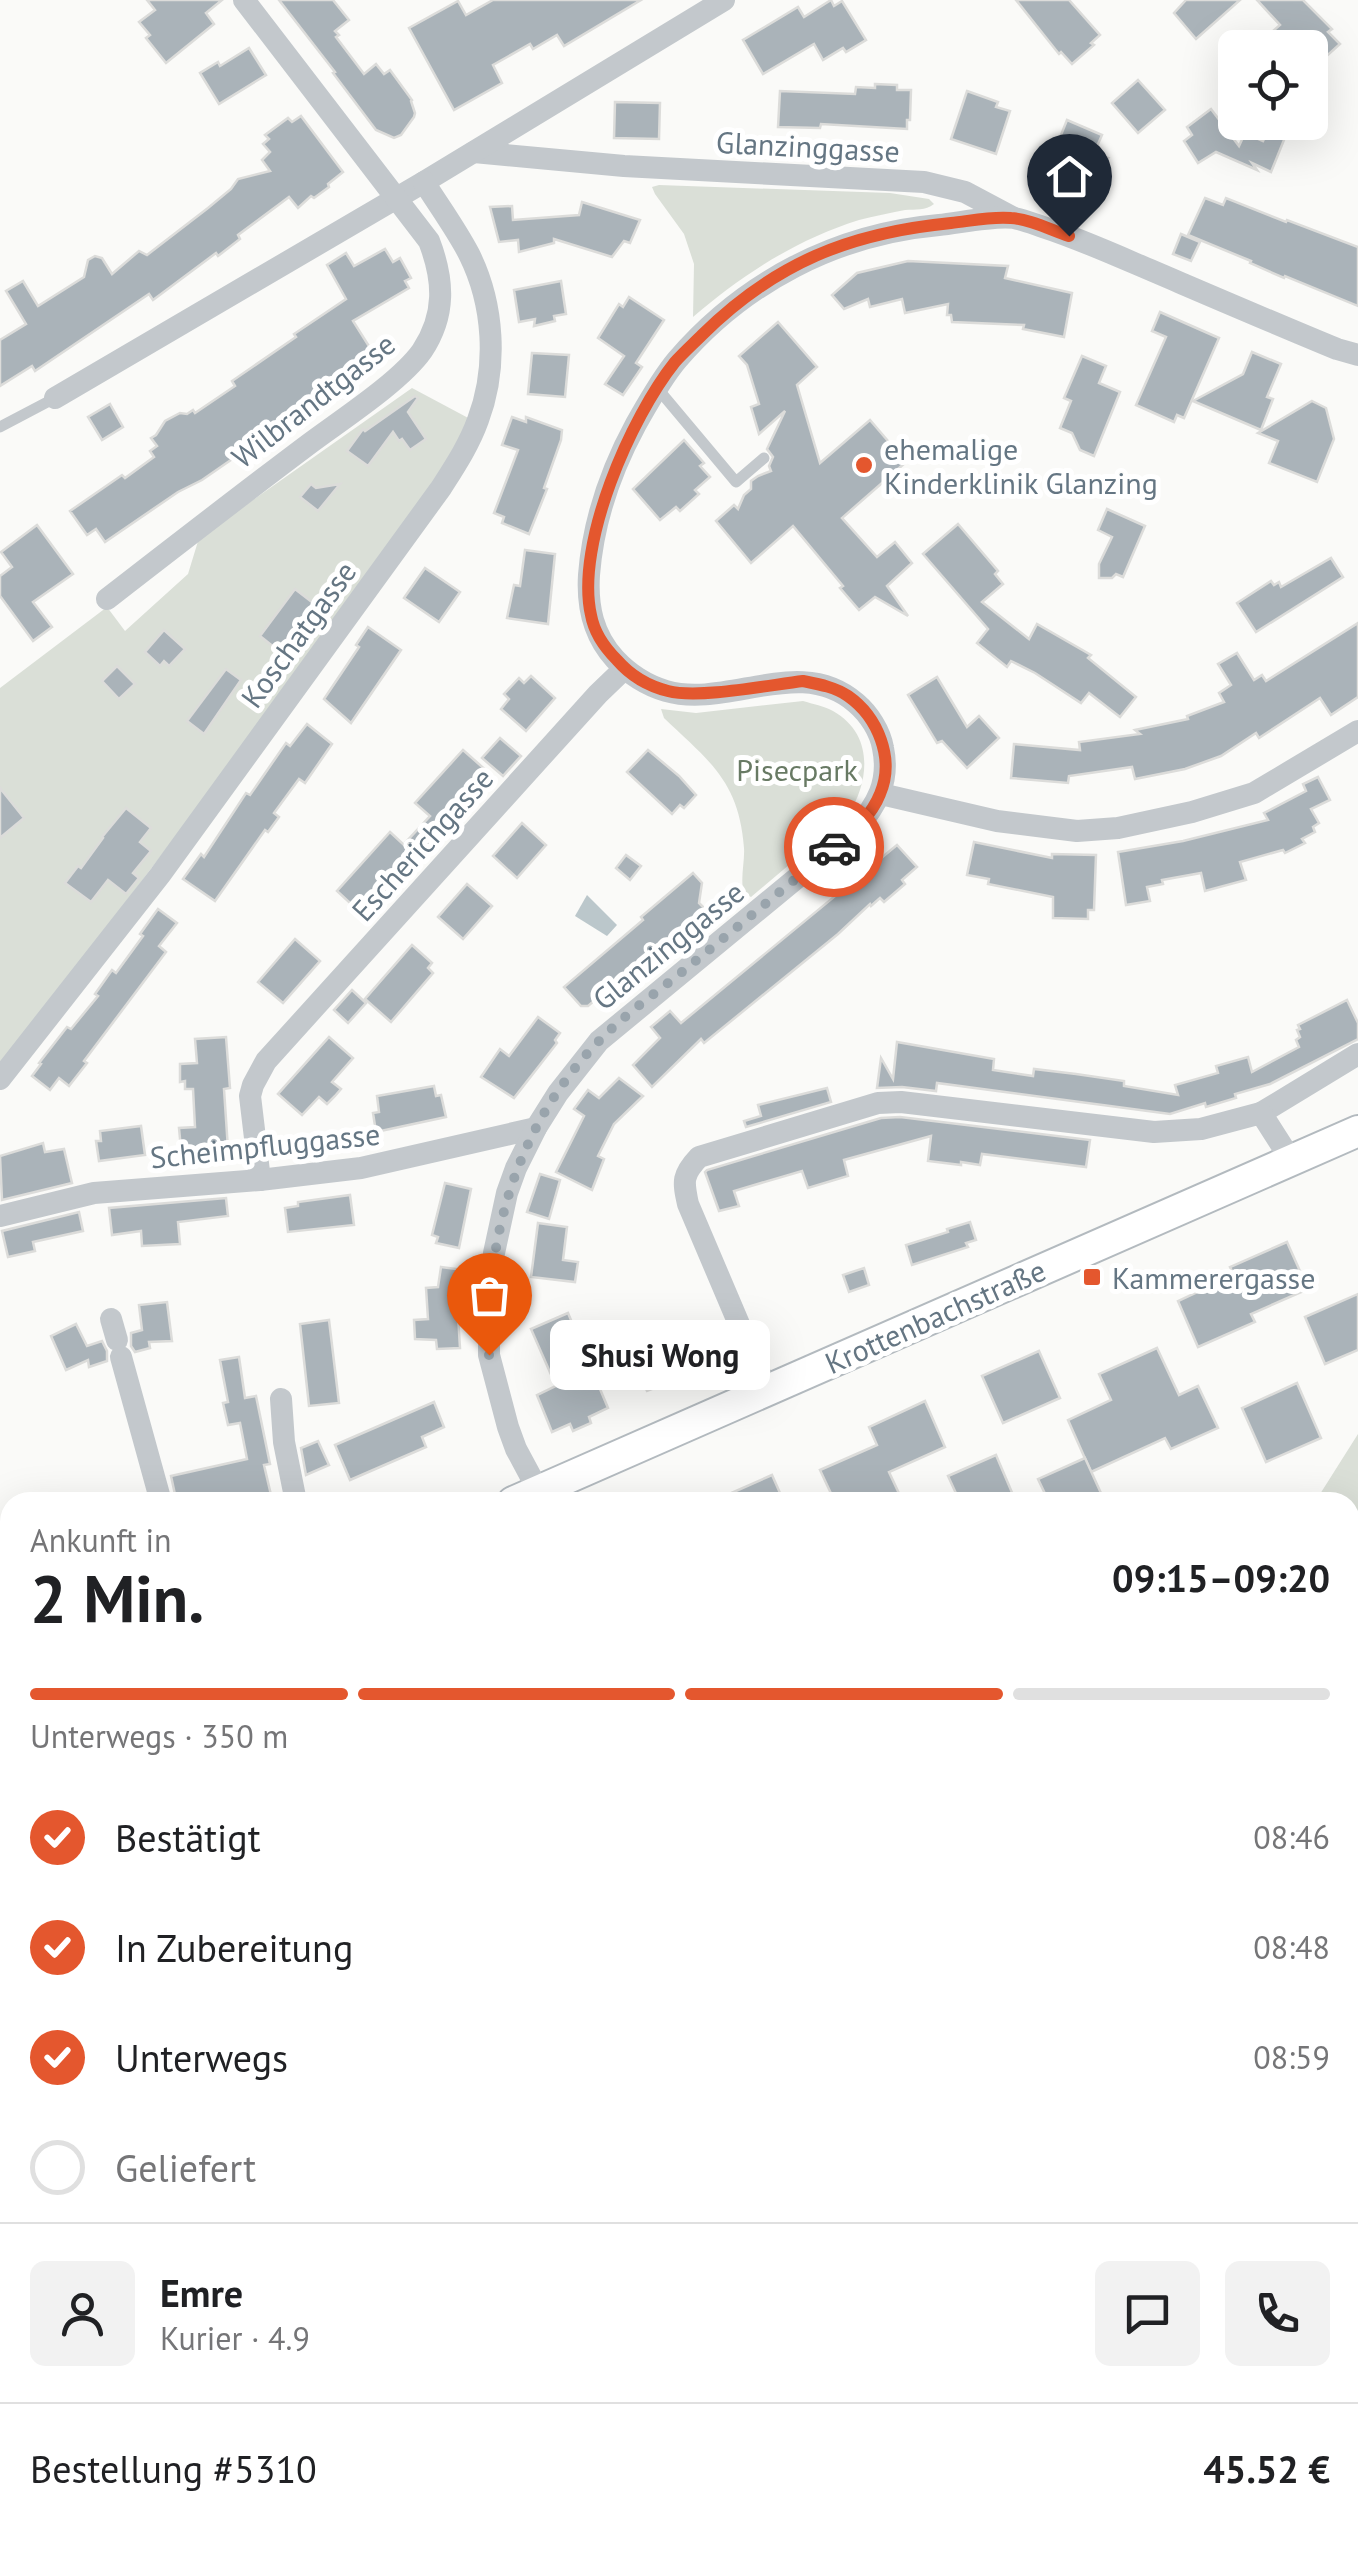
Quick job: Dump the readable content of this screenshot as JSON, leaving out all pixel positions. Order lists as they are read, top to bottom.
{
  "streets": {
    "main road": ["Krottenbachstraße"],
    "street": [
      "Glanzinggasse",
      "Wilbrandtgasse",
      "Koschatgasse",
      "Escherichgasse",
      "Scheimpfluggasse"
    ]
  },
  "crossings": [
    ["Glanzinggasse", "Escherichgasse"],
    ["Glanzinggasse", "Scheimpfluggasse"],
    ["Escherichgasse", "Scheimpfluggasse"]
  ],
  "parks": ["Pisecpark"],
  "places": {
    "other": ["ehemalige Kinderklinik Glanzing", "Shusi Wong"],
    "transit": ["Kammerergasse"]
  },
  "page": {
    "bubble": "Shusi Wong",
    "heading": ["2 Min.", "Ankunft in", "09:15–09:20"],
    "panel": [
      "Emre",
      "Kurier · 4.9",
      "Bestellung #5310",
      "45.52 €"
    ],
    "bar": "Unterwegs · 350 m",
    "list": [
      ["Bestätigt", "08:46"],
      ["In Zubereitung", "08:48"],
      ["Unterwegs", "08:59"],
      "Geliefert"
    ]
  }
}
